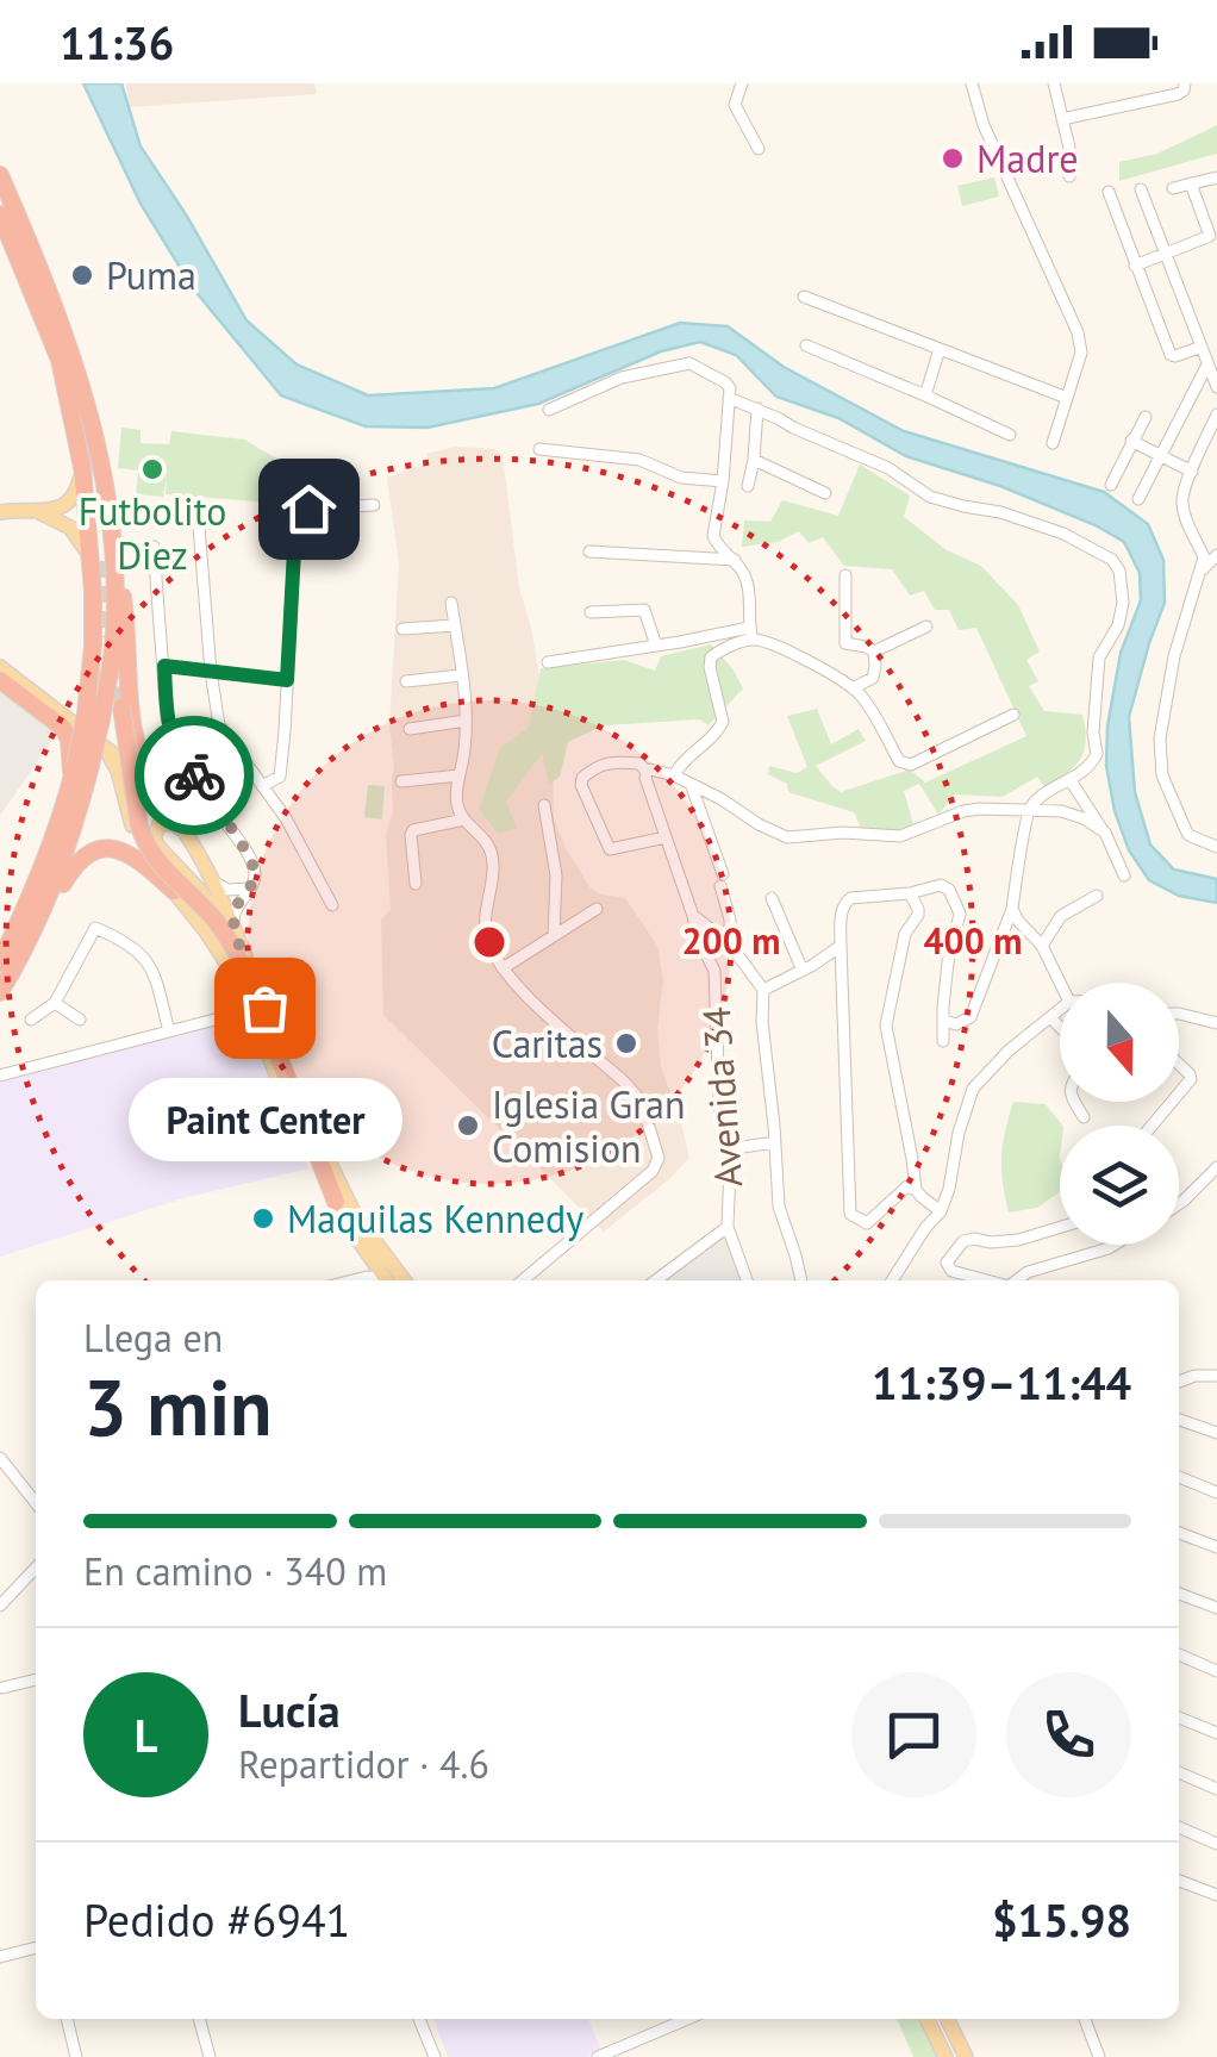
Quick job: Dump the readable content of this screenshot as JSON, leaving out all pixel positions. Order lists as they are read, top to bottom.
{
  "streets": {
    "street": ["Avenida 34"]
  },
  "places": [
    "Madre",
    "Puma",
    "Futbolito Diez",
    "Paint Center",
    "Caritas",
    "Iglesia Gran Comision",
    "Maquilas Kennedy"
  ],
  "north": "bottom",
  "page": {
    "status": "11:36",
    "bubble": "Paint Center",
    "heading": ["3 min", "Llega en", "11:39–11:44"],
    "panel": [
      "Lucía",
      "Repartidor · 4.6",
      "Pedido #6941",
      "$15.98"
    ],
    "bar": "En camino · 340 m",
    "round": "L"
  },
  "rings": ["200 m", "400 m"]
}
